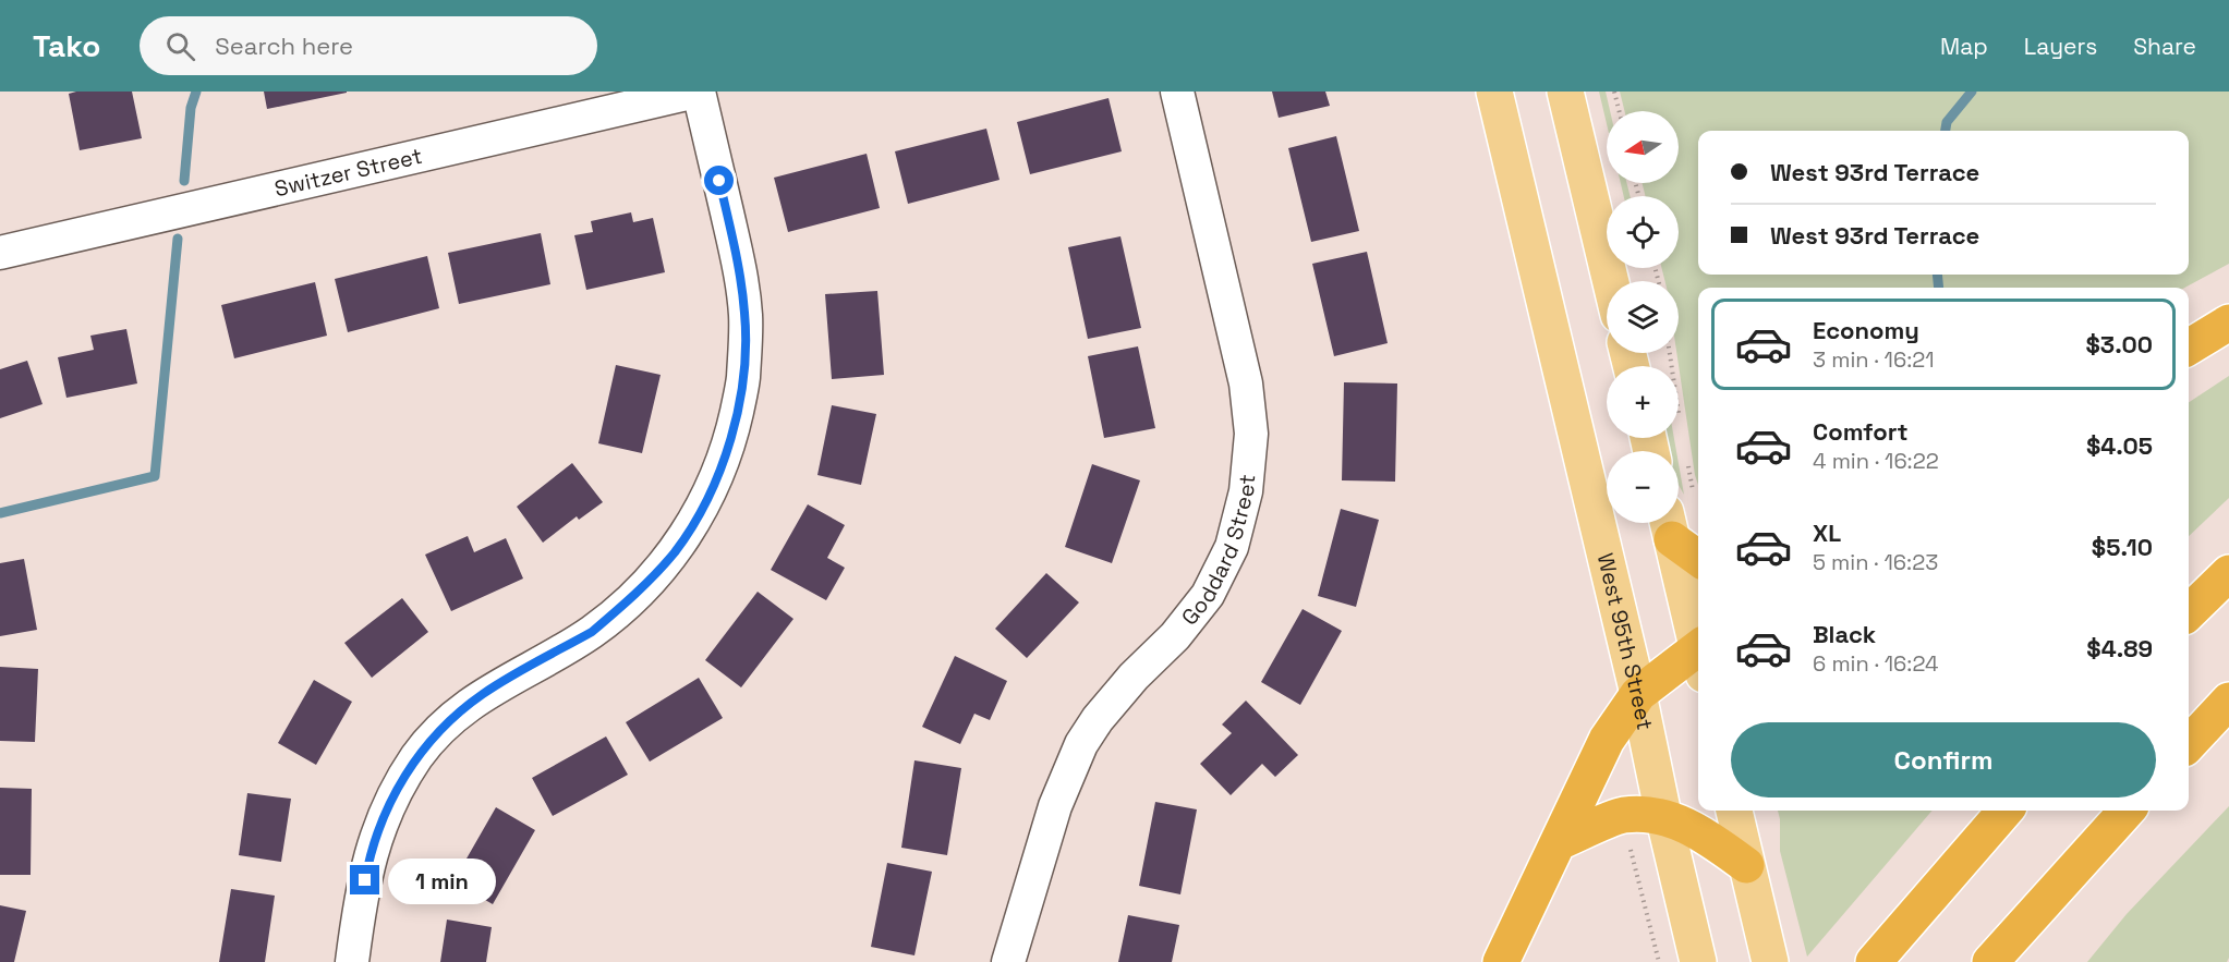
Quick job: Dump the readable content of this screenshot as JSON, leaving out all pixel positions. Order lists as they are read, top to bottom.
{
  "streets": {
    "main road": ["West 95th Street"],
    "street": ["Switzer Street", "Goddard Street"]
  },
  "north": "left",
  "page": {
    "header": "Tako",
    "search": "Search here",
    "nav": ["Map", "Layers", "Share"],
    "map_buttons": ["+", "−"],
    "banner": ["West 93rd Terrace", "West 93rd Terrace"],
    "list": [
      {
        "name": "Economy",
        "note": "3 min · 16:21",
        "value": "$3.00"
      },
      {
        "name": "Comfort",
        "note": "4 min · 16:22",
        "value": "$4.05"
      },
      {
        "name": "XL",
        "note": "5 min · 16:23",
        "value": "$5.10"
      },
      {
        "name": "Black",
        "note": "6 min · 16:24",
        "value": "$4.89"
      }
    ],
    "buttons": "Confirm",
    "bubble": "1 min"
  }
}
